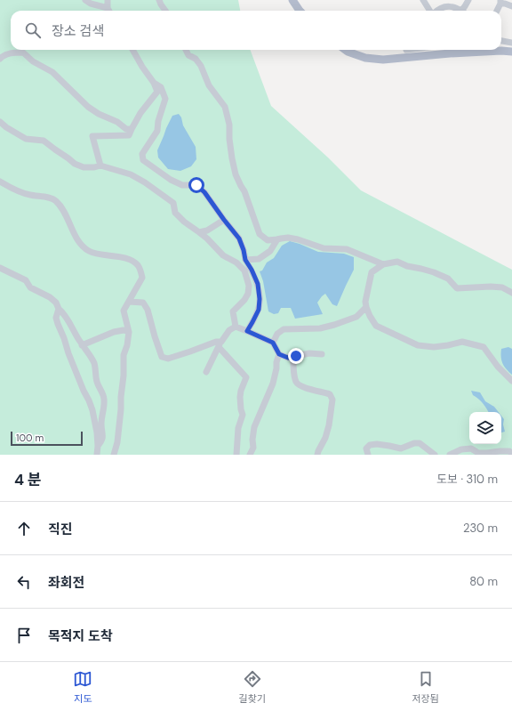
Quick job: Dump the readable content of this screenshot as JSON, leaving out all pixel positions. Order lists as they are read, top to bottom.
{
  "scale_bar": "100 m",
  "page": {
    "search": "장소 검색",
    "scale": "100 m",
    "heading": ["4 분", "도보 · 310 m"],
    "list": [
      ["직진", "230 m"],
      ["좌회전", "80 m"],
      "목적지 도착"
    ],
    "nav": ["지도", "길찾기", "저장됨"]
  }
}
